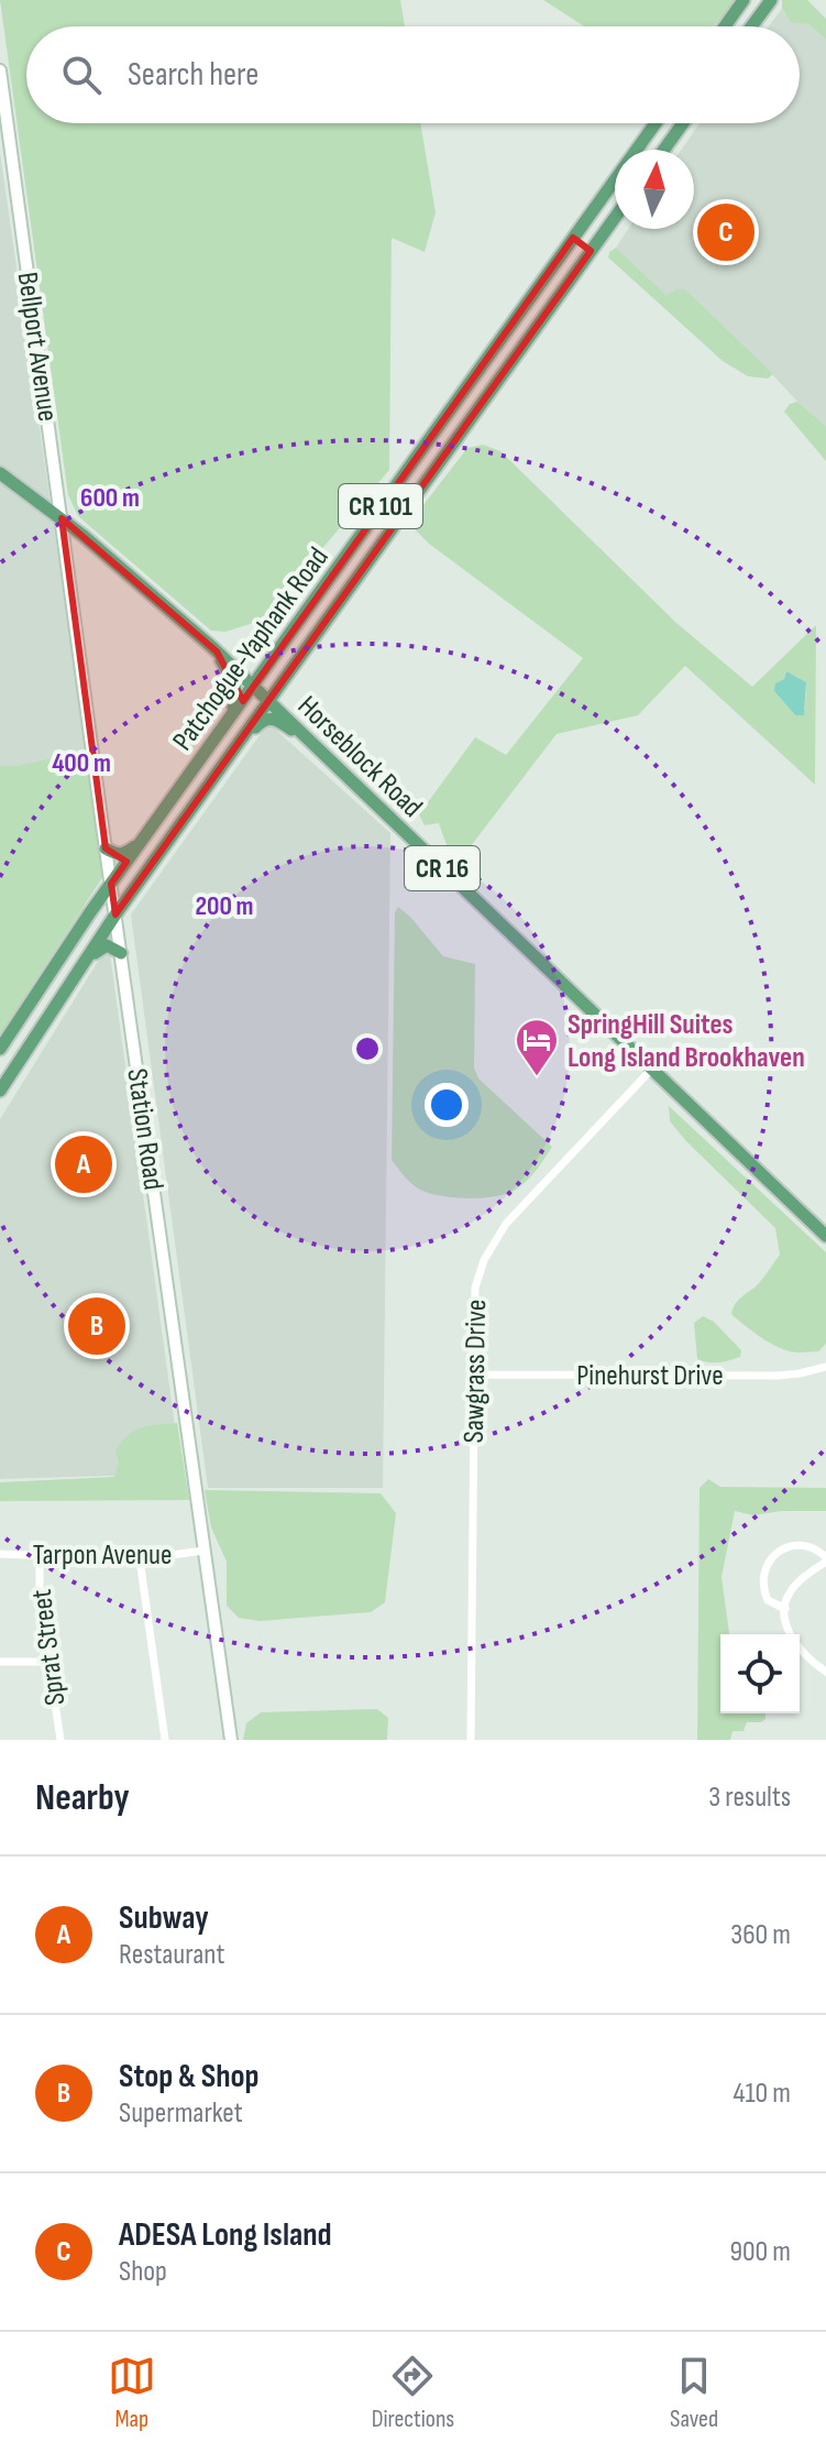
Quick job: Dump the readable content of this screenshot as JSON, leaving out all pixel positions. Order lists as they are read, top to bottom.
{
  "streets": {
    "main road": [
      "Bellport Avenue",
      "CR 101",
      "Patchogue-Yaphank Road",
      "Horseblock Road",
      "CR 16",
      "Station Road"
    ],
    "street": [
      "Sawgrass Drive",
      "Pinehurst Drive",
      "Tarpon Avenue",
      "Sprat Street"
    ]
  },
  "crossings": [
    ["Bellport Avenue", "Horseblock Road"],
    ["Bellport Avenue", "Station Road"],
    ["CR 101", "Patchogue-Yaphank Road"],
    ["Patchogue-Yaphank Road", "Horseblock Road"],
    ["Patchogue-Yaphank Road", "Station Road"],
    ["Horseblock Road", "Station Road"],
    ["Horseblock Road", "Sawgrass Drive"],
    ["Station Road", "Tarpon Avenue"],
    ["Sawgrass Drive", "Pinehurst Drive"],
    ["Tarpon Avenue", "Sprat Street"]
  ],
  "places": {
    "hotel": ["SpringHill Suites Long Island Brookhaven"]
  },
  "north": "top",
  "page": {
    "search": "Search here",
    "pins": ["C", "A", "B"],
    "heading": ["Nearby", "3 results"],
    "list": [
      {
        "mark": "A",
        "name": "Subway",
        "note": "Restaurant",
        "value": "360 m"
      },
      {
        "mark": "B",
        "name": "Stop & Shop",
        "note": "Supermarket",
        "value": "410 m"
      },
      {
        "mark": "C",
        "name": "ADESA Long Island",
        "note": "Shop",
        "value": "900 m"
      }
    ],
    "nav": ["Map", "Directions", "Saved"]
  },
  "rings": ["600 m", "400 m", "200 m"]
}
